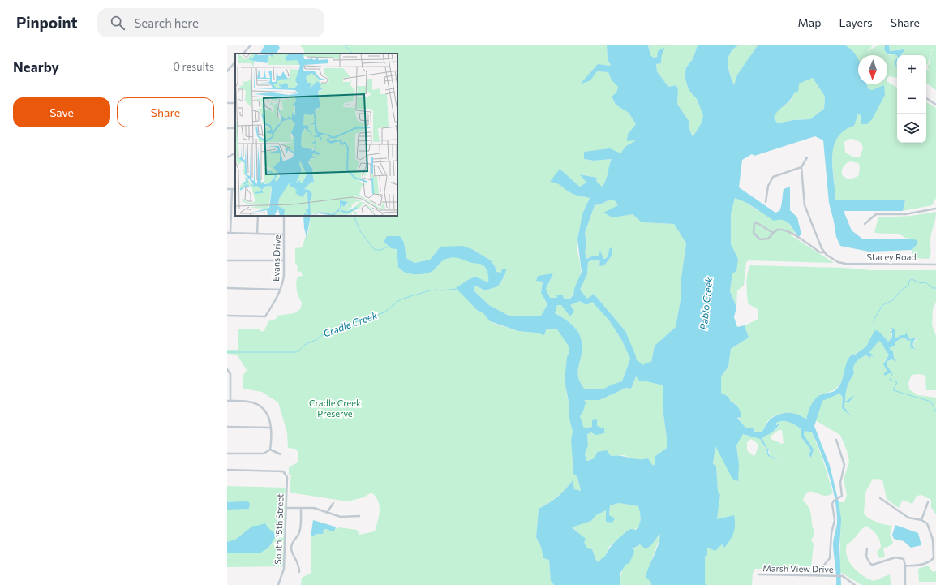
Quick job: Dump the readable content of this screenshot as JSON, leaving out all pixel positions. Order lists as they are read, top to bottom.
{
  "streets": {
    "street": [
      "Stacey Road",
      "Evans Drive",
      "South 15th Street",
      "Marsh View Drive"
    ]
  },
  "water": ["Pablo Creek", "Cradle Creek"],
  "parks": ["Cradle Creek Preserve"],
  "north": "bottom",
  "page": {
    "header": "Pinpoint",
    "search": "Search here",
    "nav": ["Map", "Layers", "Share"],
    "heading": ["Nearby", "0 results"],
    "map_buttons": ["+", "−"],
    "buttons": ["Save", "Share"]
  }
}
